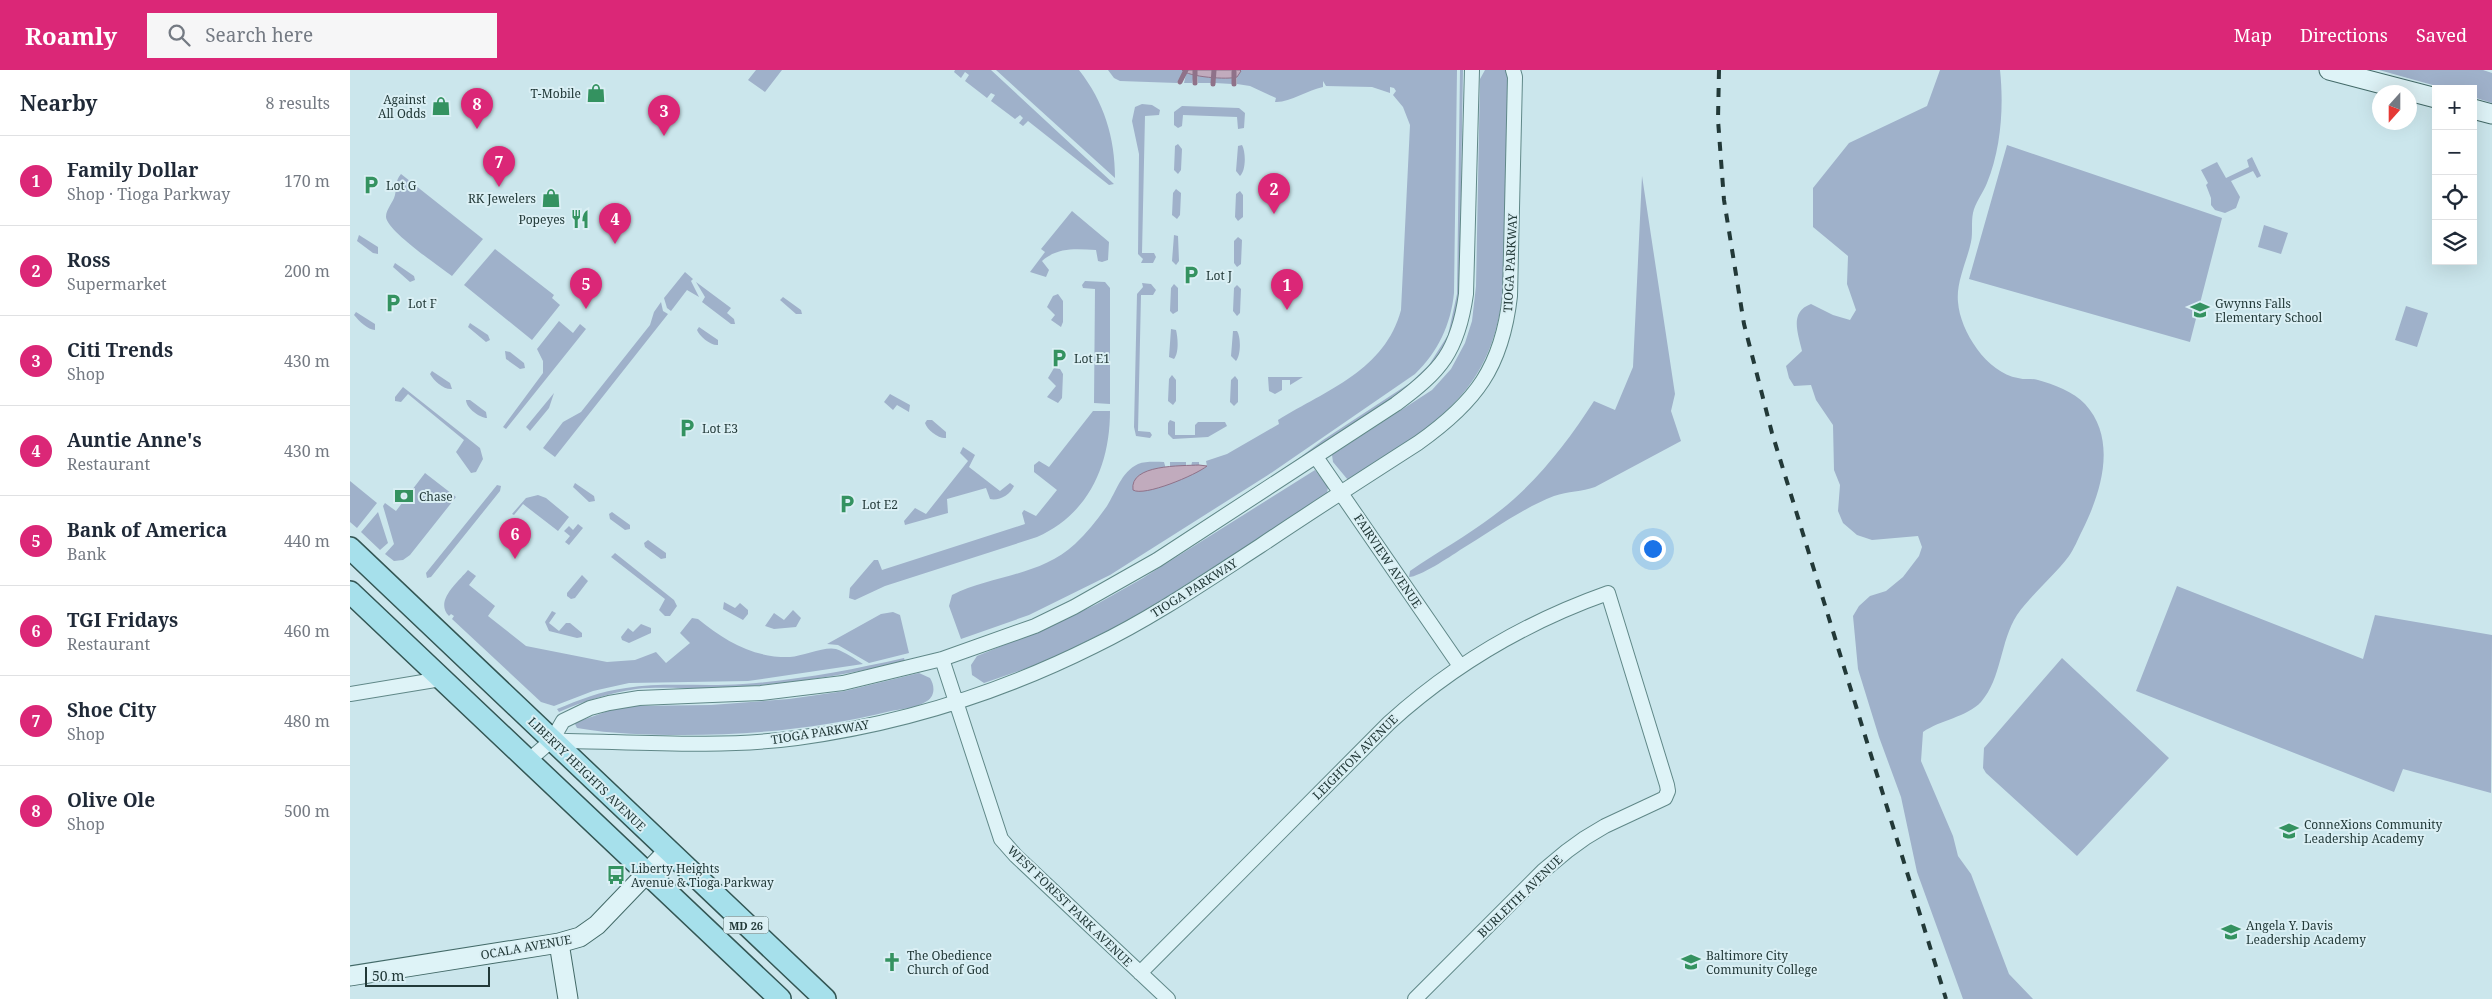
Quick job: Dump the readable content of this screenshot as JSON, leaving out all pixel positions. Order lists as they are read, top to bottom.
{
  "streets": {
    "main road": ["LIBERTY HEIGHTS AVENUE", "MD 26"],
    "street": [
      "TIOGA PARKWAY",
      "FAIRVIEW AVENUE",
      "LEIGHTON AVENUE",
      "BURLEITH AVENUE",
      "WEST FOREST PARK AVENUE",
      "OCALA AVENUE"
    ]
  },
  "crossings": [
    ["TIOGA PARKWAY", "FAIRVIEW AVENUE"],
    ["TIOGA PARKWAY", "LIBERTY HEIGHTS AVENUE"],
    ["TIOGA PARKWAY", "WEST FOREST PARK AVENUE"],
    ["FAIRVIEW AVENUE", "LEIGHTON AVENUE"],
    ["LEIGHTON AVENUE", "BURLEITH AVENUE"],
    ["LEIGHTON AVENUE", "WEST FOREST PARK AVENUE"],
    ["LIBERTY HEIGHTS AVENUE", "OCALA AVENUE"],
    ["MD 26", "OCALA AVENUE"]
  ],
  "places": {
    "shop": ["T-Mobile", "Against All Odds", "RK Jewelers"],
    "parking": [
      "Lot G",
      "Lot J",
      "Lot F",
      "Lot E1",
      "Lot E3",
      "Lot E2"
    ],
    "restaurant": ["Popeyes"],
    "school or university": [
      "Gwynns Falls Elementary School",
      "ConneXions Community Leadership Academy",
      "Angela Y. Davis Leadership Academy",
      "Baltimore City Community College"
    ],
    "bank": ["Chase"],
    "bus stop": ["Liberty Heights Avenue & Tioga Parkway"],
    "church": ["The Obedience Church of God"]
  },
  "scale_bar": "50 m",
  "north": "bottom",
  "page": {
    "header": "Roamly",
    "search": "Search here",
    "nav": ["Map", "Directions", "Saved"],
    "heading": ["Nearby", "8 results"],
    "map_buttons": ["+", "−"],
    "pins": [
      "8",
      "3",
      "7",
      "2",
      "4",
      "5",
      "1",
      "6"
    ],
    "list": [
      {
        "mark": "1",
        "name": "Family Dollar",
        "note": "Shop · Tioga Parkway",
        "value": "170 m"
      },
      {
        "mark": "2",
        "name": "Ross",
        "note": "Supermarket",
        "value": "200 m"
      },
      {
        "mark": "3",
        "name": "Citi Trends",
        "note": "Shop",
        "value": "430 m"
      },
      {
        "mark": "4",
        "name": "Auntie Anne's",
        "note": "Restaurant",
        "value": "430 m"
      },
      {
        "mark": "5",
        "name": "Bank of America",
        "note": "Bank",
        "value": "440 m"
      },
      {
        "mark": "6",
        "name": "TGI Fridays",
        "note": "Restaurant",
        "value": "460 m"
      },
      {
        "mark": "7",
        "name": "Shoe City",
        "note": "Shop",
        "value": "480 m"
      },
      {
        "mark": "8",
        "name": "Olive Ole",
        "note": "Shop",
        "value": "500 m"
      }
    ],
    "scale": "50 m"
  }
}
